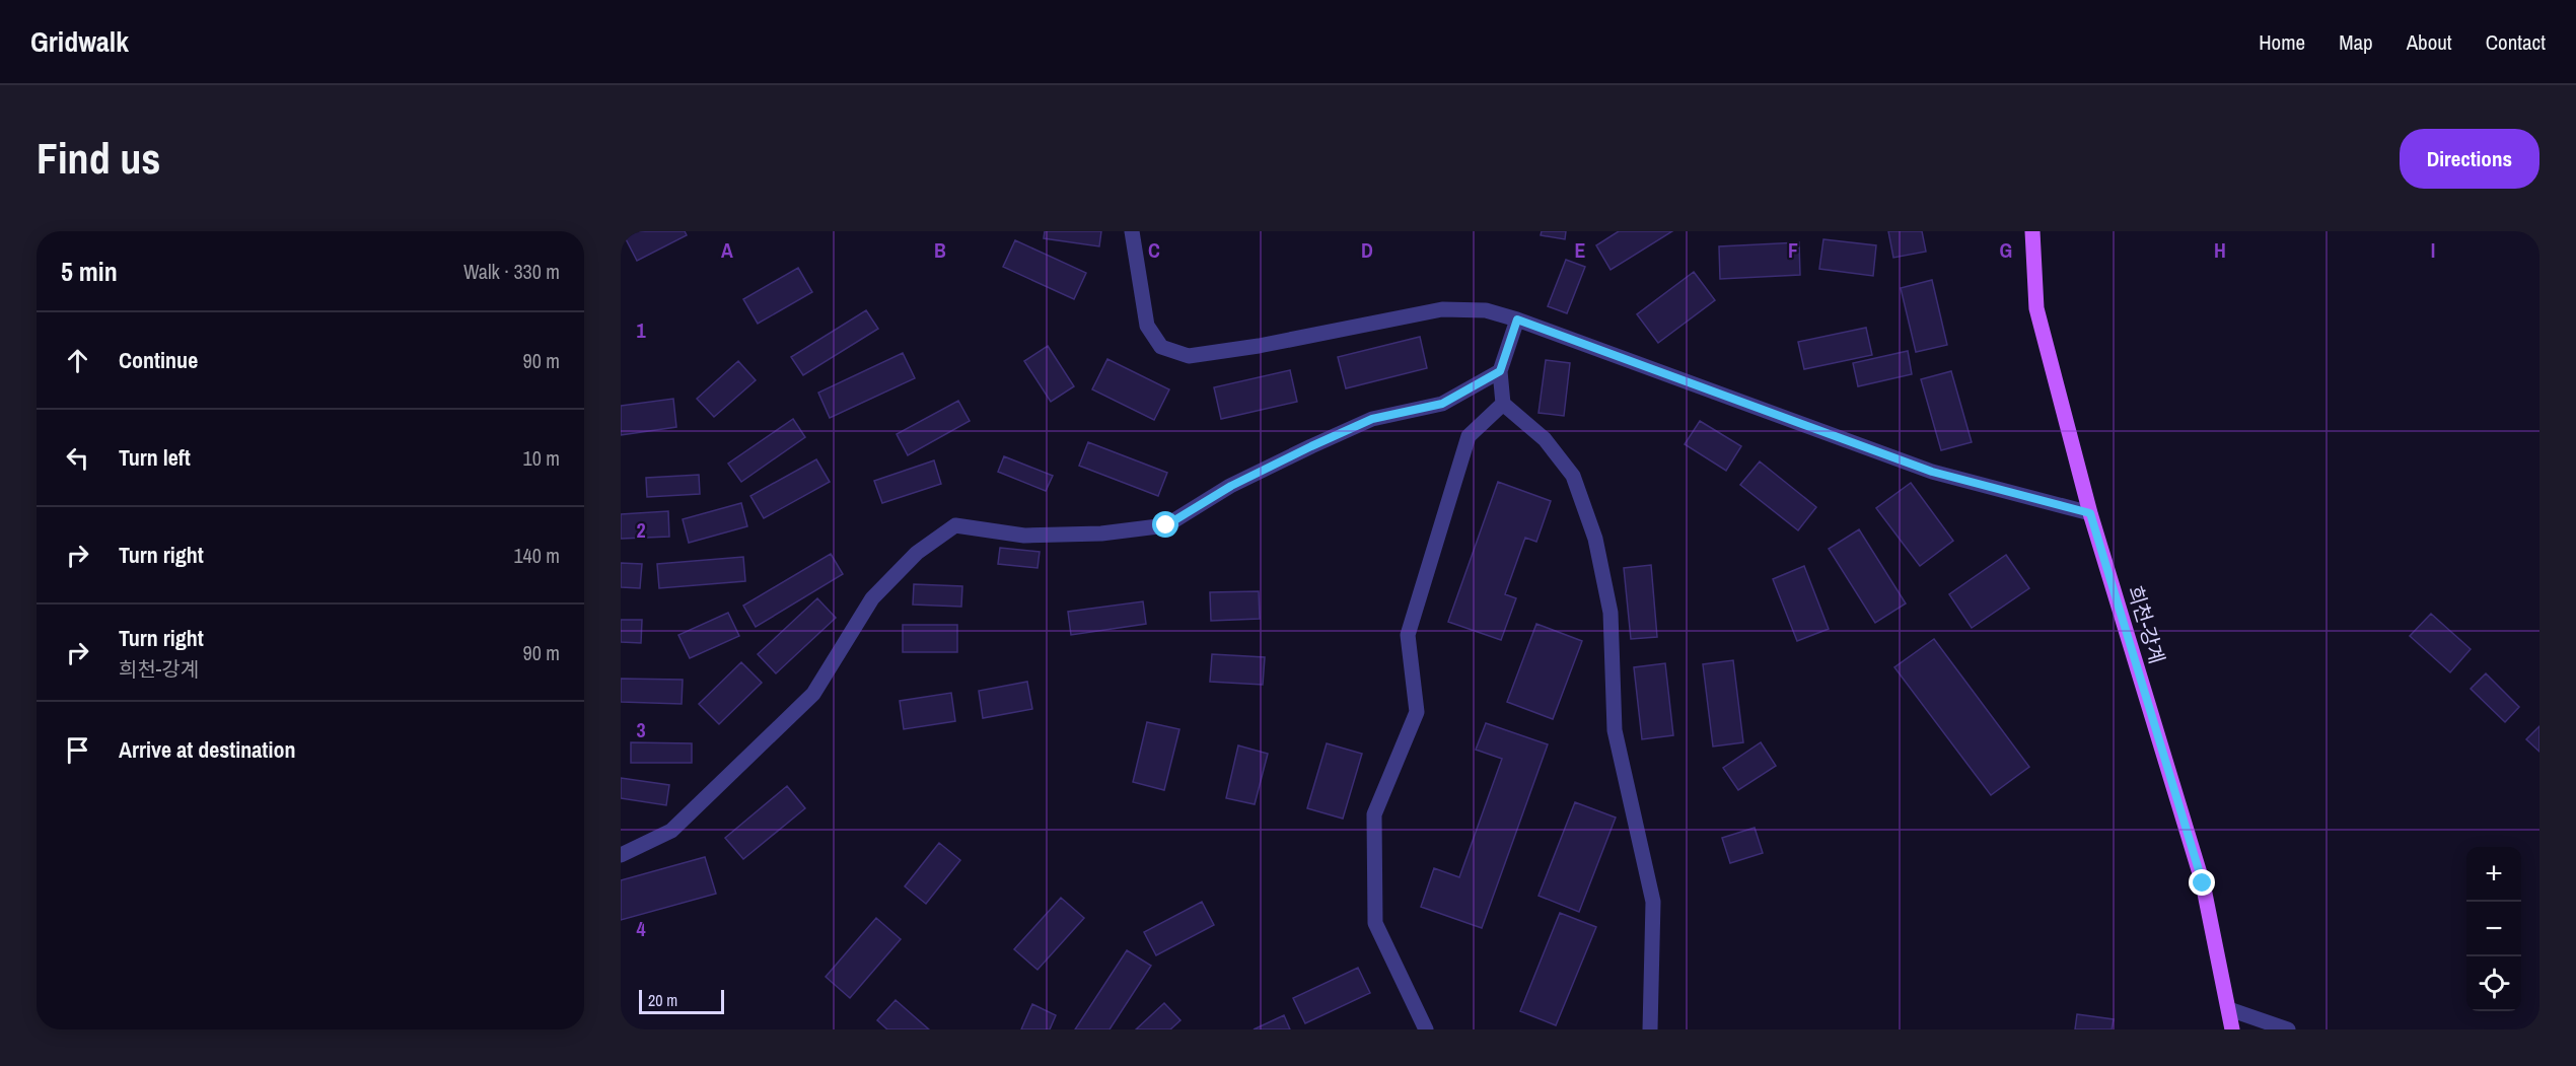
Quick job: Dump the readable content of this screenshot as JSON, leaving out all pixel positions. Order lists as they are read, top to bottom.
{
  "streets": {
    "main road": ["희천-강계"]
  },
  "scale_bar": "20 m",
  "page": {
    "header": "Gridwalk",
    "nav": [
      "Home",
      "Map",
      "About",
      "Contact"
    ],
    "buttons": "Directions",
    "title": "Find us",
    "heading": ["5 min", "Walk · 330 m"],
    "list": [
      ["Continue", "90 m"],
      ["Turn left", "10 m"],
      ["Turn right", "140 m"],
      ["Turn right", "희천-강계", "90 m"],
      "Arrive at destination"
    ],
    "map_buttons": ["+", "−"],
    "scale": "20 m"
  },
  "grid": {
    "columns": [
      "A",
      "B",
      "C",
      "D",
      "E",
      "F",
      "G",
      "H",
      "I"
    ],
    "rows": [
      "1",
      "2",
      "3",
      "4"
    ]
  }
}
